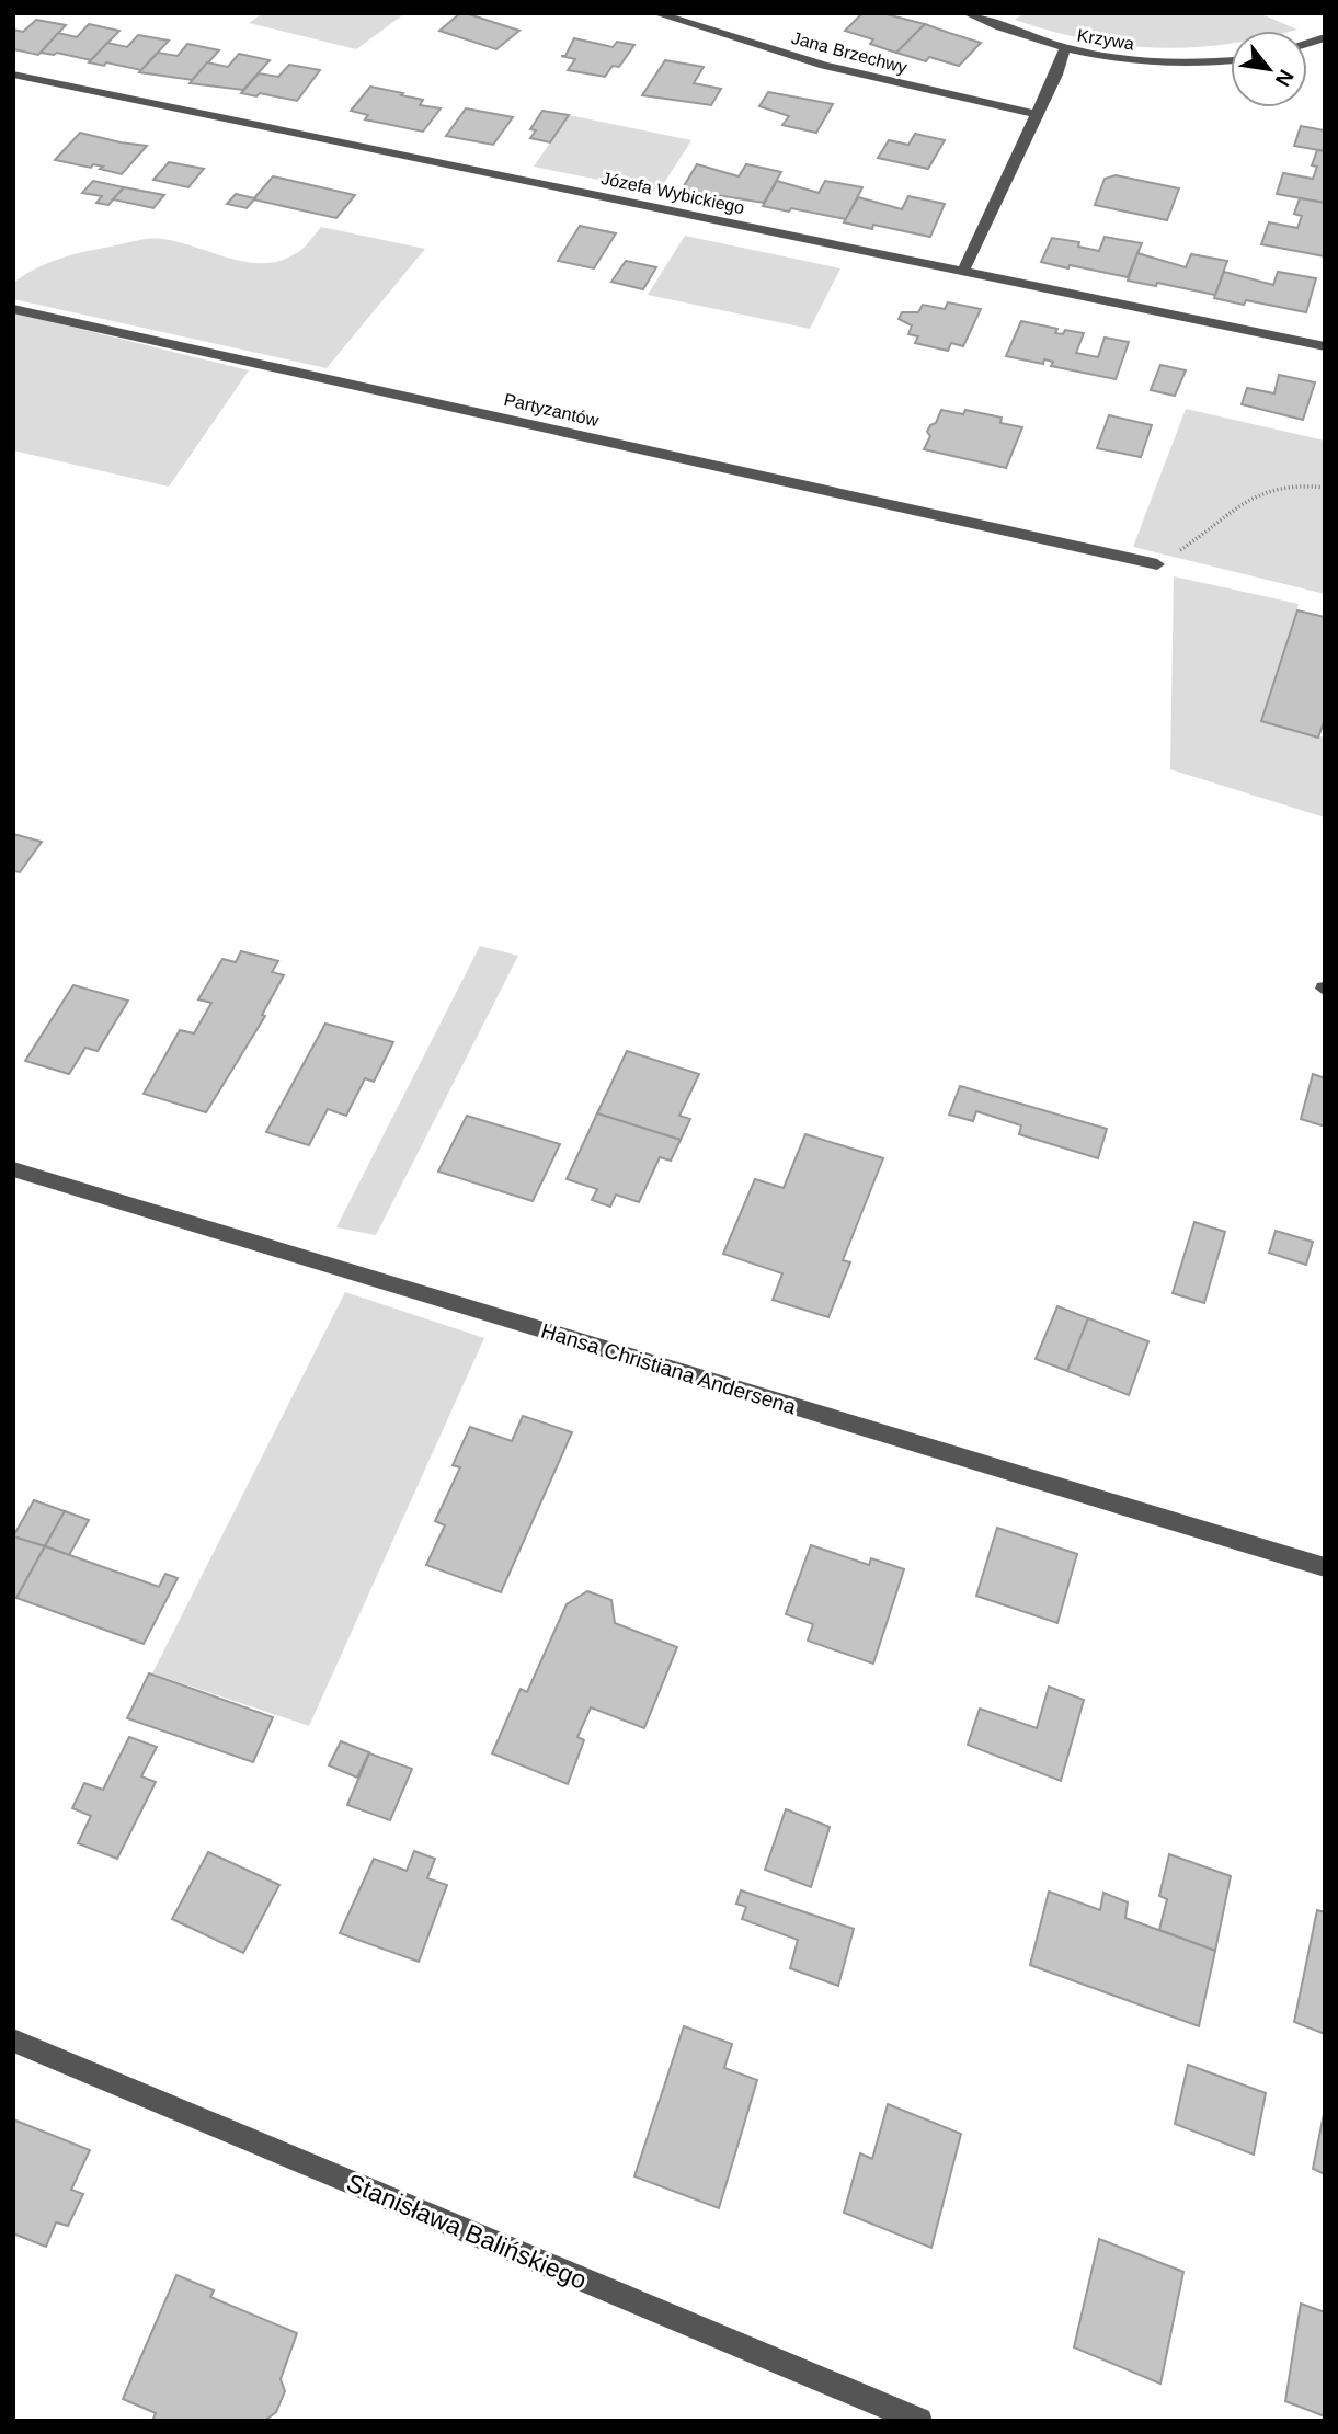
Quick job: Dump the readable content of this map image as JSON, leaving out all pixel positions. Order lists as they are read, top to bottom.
{
  "streets": {
    "street": [
      "Krzywa",
      "Jana Brzechwy",
      "Józefa Wybickiego",
      "Partyzantów",
      "Hansa Christiana Andersena",
      "Stanisława Balińskiego"
    ]
  },
  "north": "bottom right"
}
